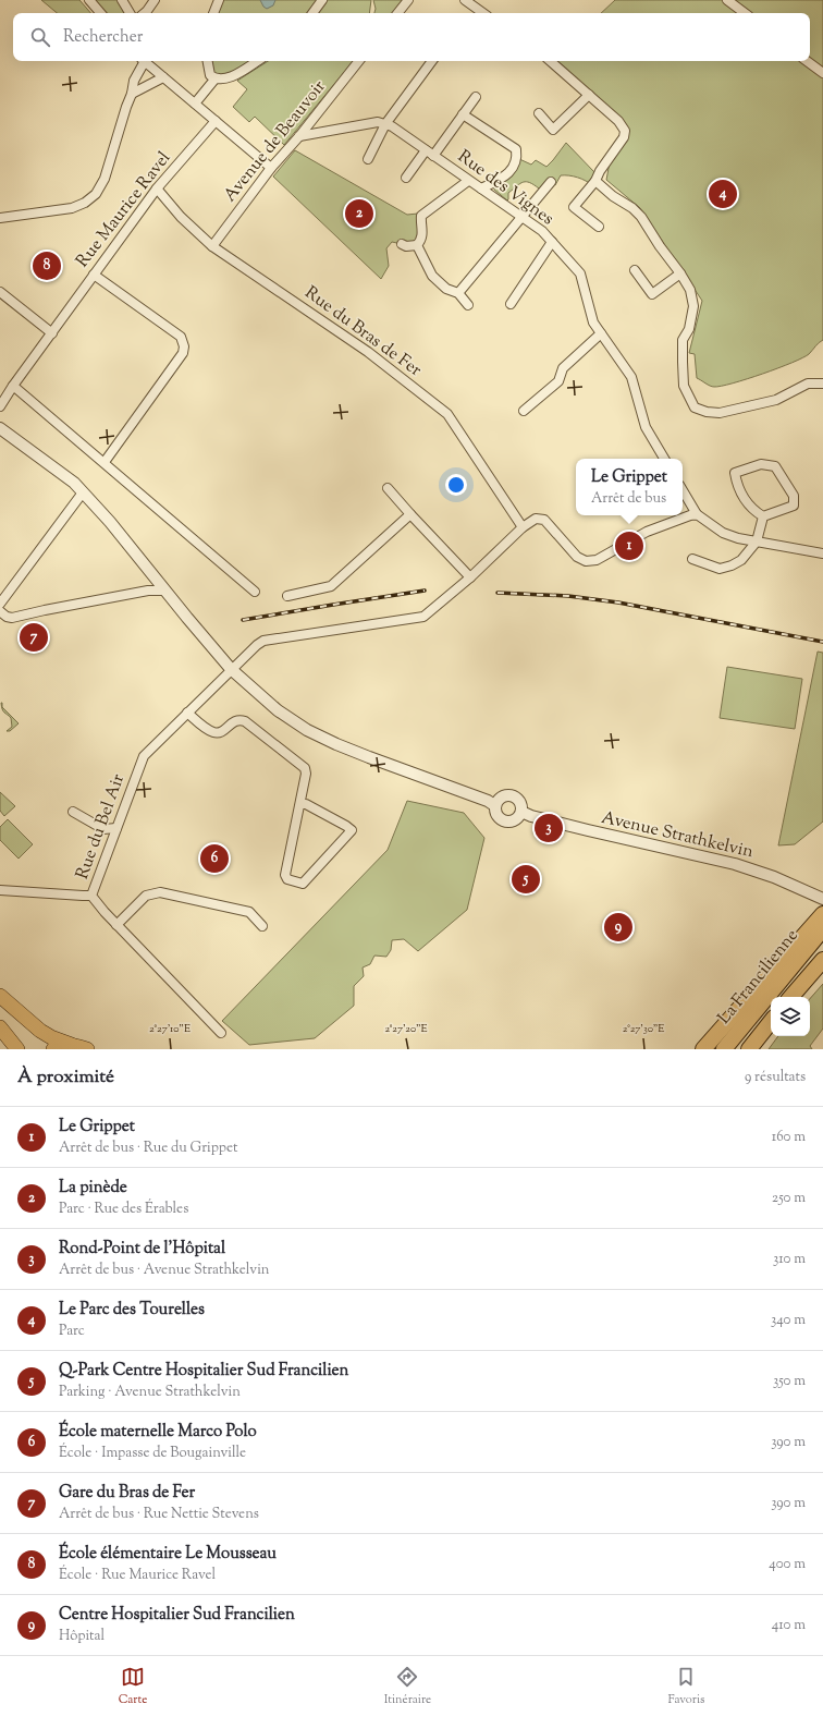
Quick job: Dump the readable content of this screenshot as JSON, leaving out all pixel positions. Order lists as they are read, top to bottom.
{
  "streets": {
    "highway": ["La Francilienne"],
    "street": [
      "Avenue de Beauvoir",
      "Rue des Vignes",
      "Rue Maurice Ravel",
      "Rue du Bras de Fer",
      "Rue du Bel Air",
      "Avenue Strathkelvin"
    ]
  },
  "crossings": [
    ["Avenue de Beauvoir", "Rue du Bras de Fer"],
    ["Rue Maurice Ravel", "Rue du Bras de Fer"],
    ["Rue du Bras de Fer", "Rue du Bel Air"]
  ],
  "page": {
    "search": "Rechercher",
    "pins": [
      "4",
      "2",
      "8",
      "1",
      "7",
      "3",
      "6",
      "5",
      "9"
    ],
    "popup": ["Le Grippet", "Arrêt de bus"],
    "heading": ["À proximité", "9 résultats"],
    "list": [
      {
        "mark": "1",
        "name": "Le Grippet",
        "note": "Arrêt de bus · Rue du Grippet",
        "value": "160 m"
      },
      {
        "mark": "2",
        "name": "La pinède",
        "note": "Parc · Rue des Érables",
        "value": "250 m"
      },
      {
        "mark": "3",
        "name": "Rond-Point de l'Hôpital",
        "note": "Arrêt de bus · Avenue Strathkelvin",
        "value": "310 m"
      },
      {
        "mark": "4",
        "name": "Le Parc des Tourelles",
        "note": "Parc",
        "value": "340 m"
      },
      {
        "mark": "5",
        "name": "Q-Park Centre Hospitalier Sud Francilien",
        "note": "Parking · Avenue Strathkelvin",
        "value": "350 m"
      },
      {
        "mark": "6",
        "name": "École maternelle Marco Polo",
        "note": "École · Impasse de Bougainville",
        "value": "390 m"
      },
      {
        "mark": "7",
        "name": "Gare du Bras de Fer",
        "note": "Arrêt de bus · Rue Nettie Stevens",
        "value": "390 m"
      },
      {
        "mark": "8",
        "name": "École élémentaire Le Mousseau",
        "note": "École · Rue Maurice Ravel",
        "value": "400 m"
      },
      {
        "mark": "9",
        "name": "Centre Hospitalier Sud Francilien",
        "note": "Hôpital",
        "value": "410 m"
      }
    ],
    "nav": ["Carte", "Itinéraire", "Favoris"]
  },
  "coordinates": ["2°27'10\"E", "2°27'20\"E", "2°27'30\"E"]
}
